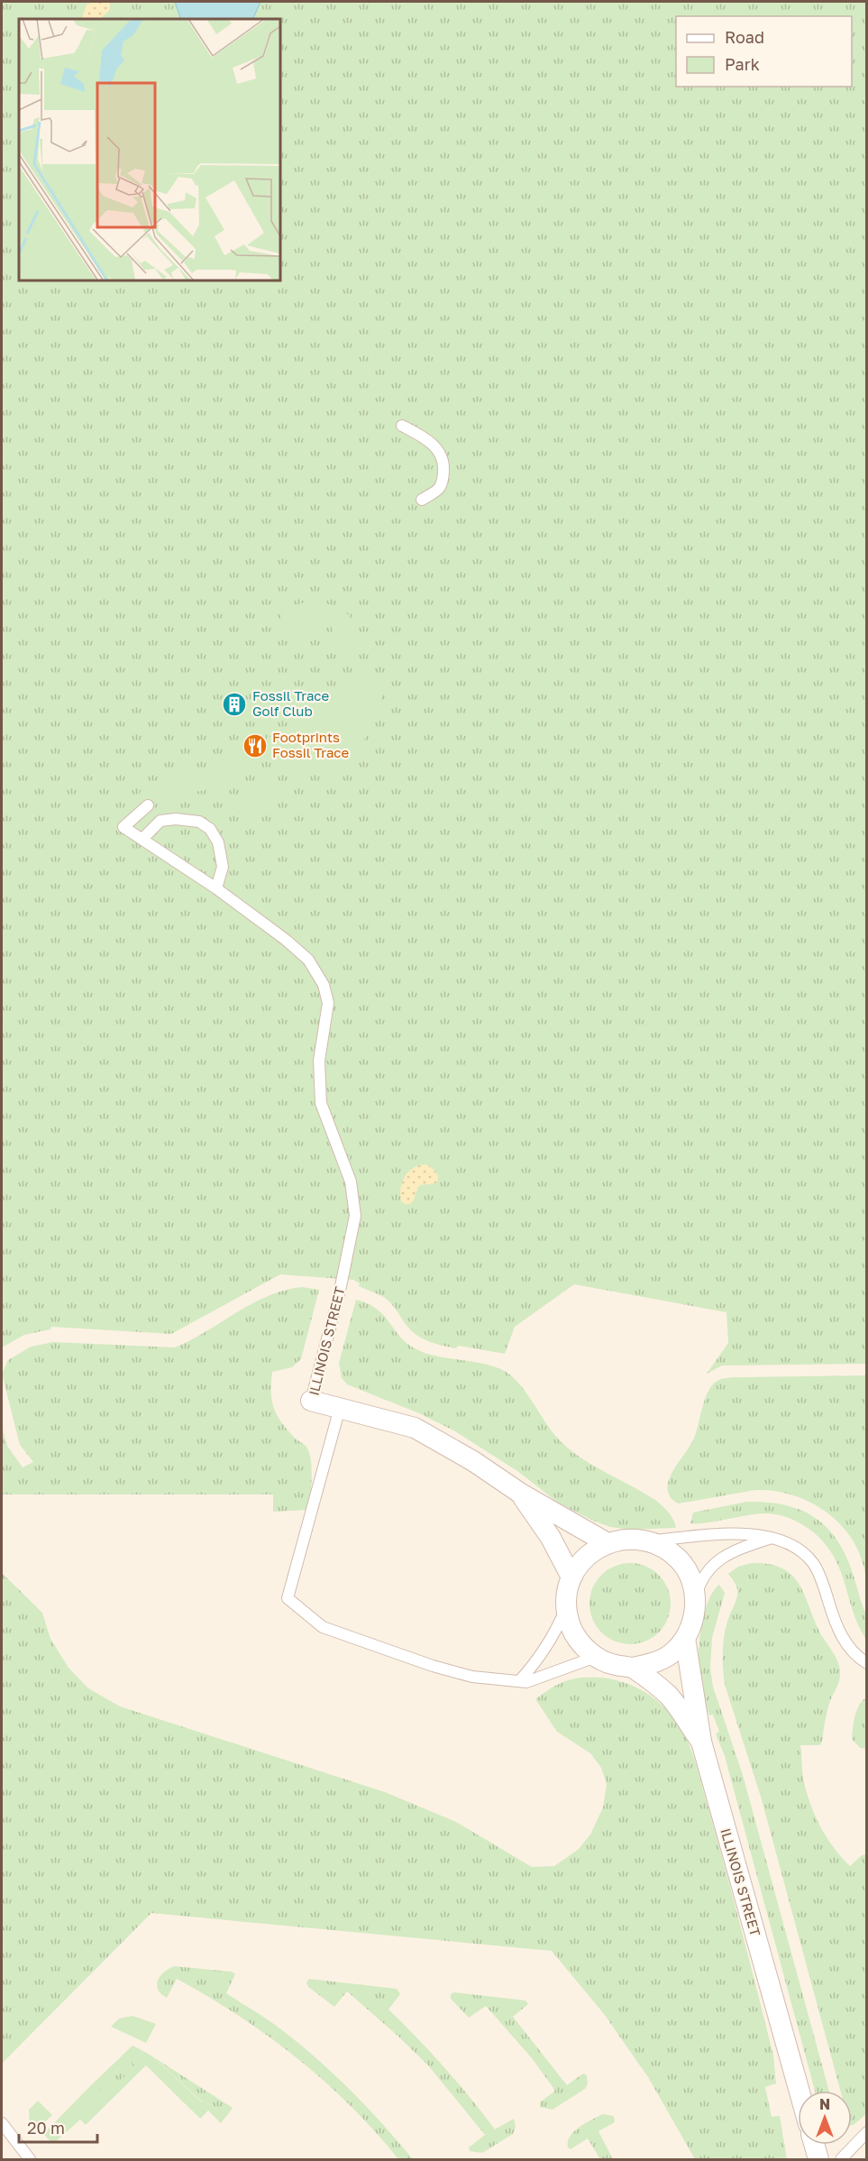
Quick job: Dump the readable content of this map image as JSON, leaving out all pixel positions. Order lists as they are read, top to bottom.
{
  "streets": {
    "street": ["ILLINOIS STREET"]
  },
  "places": {
    "building": ["Fossil Trace Golf Club"],
    "restaurant": ["Footprints Fossil Trace"]
  },
  "legend": ["Road", "Park"],
  "scale_bar": "20 m",
  "north": "top"
}
